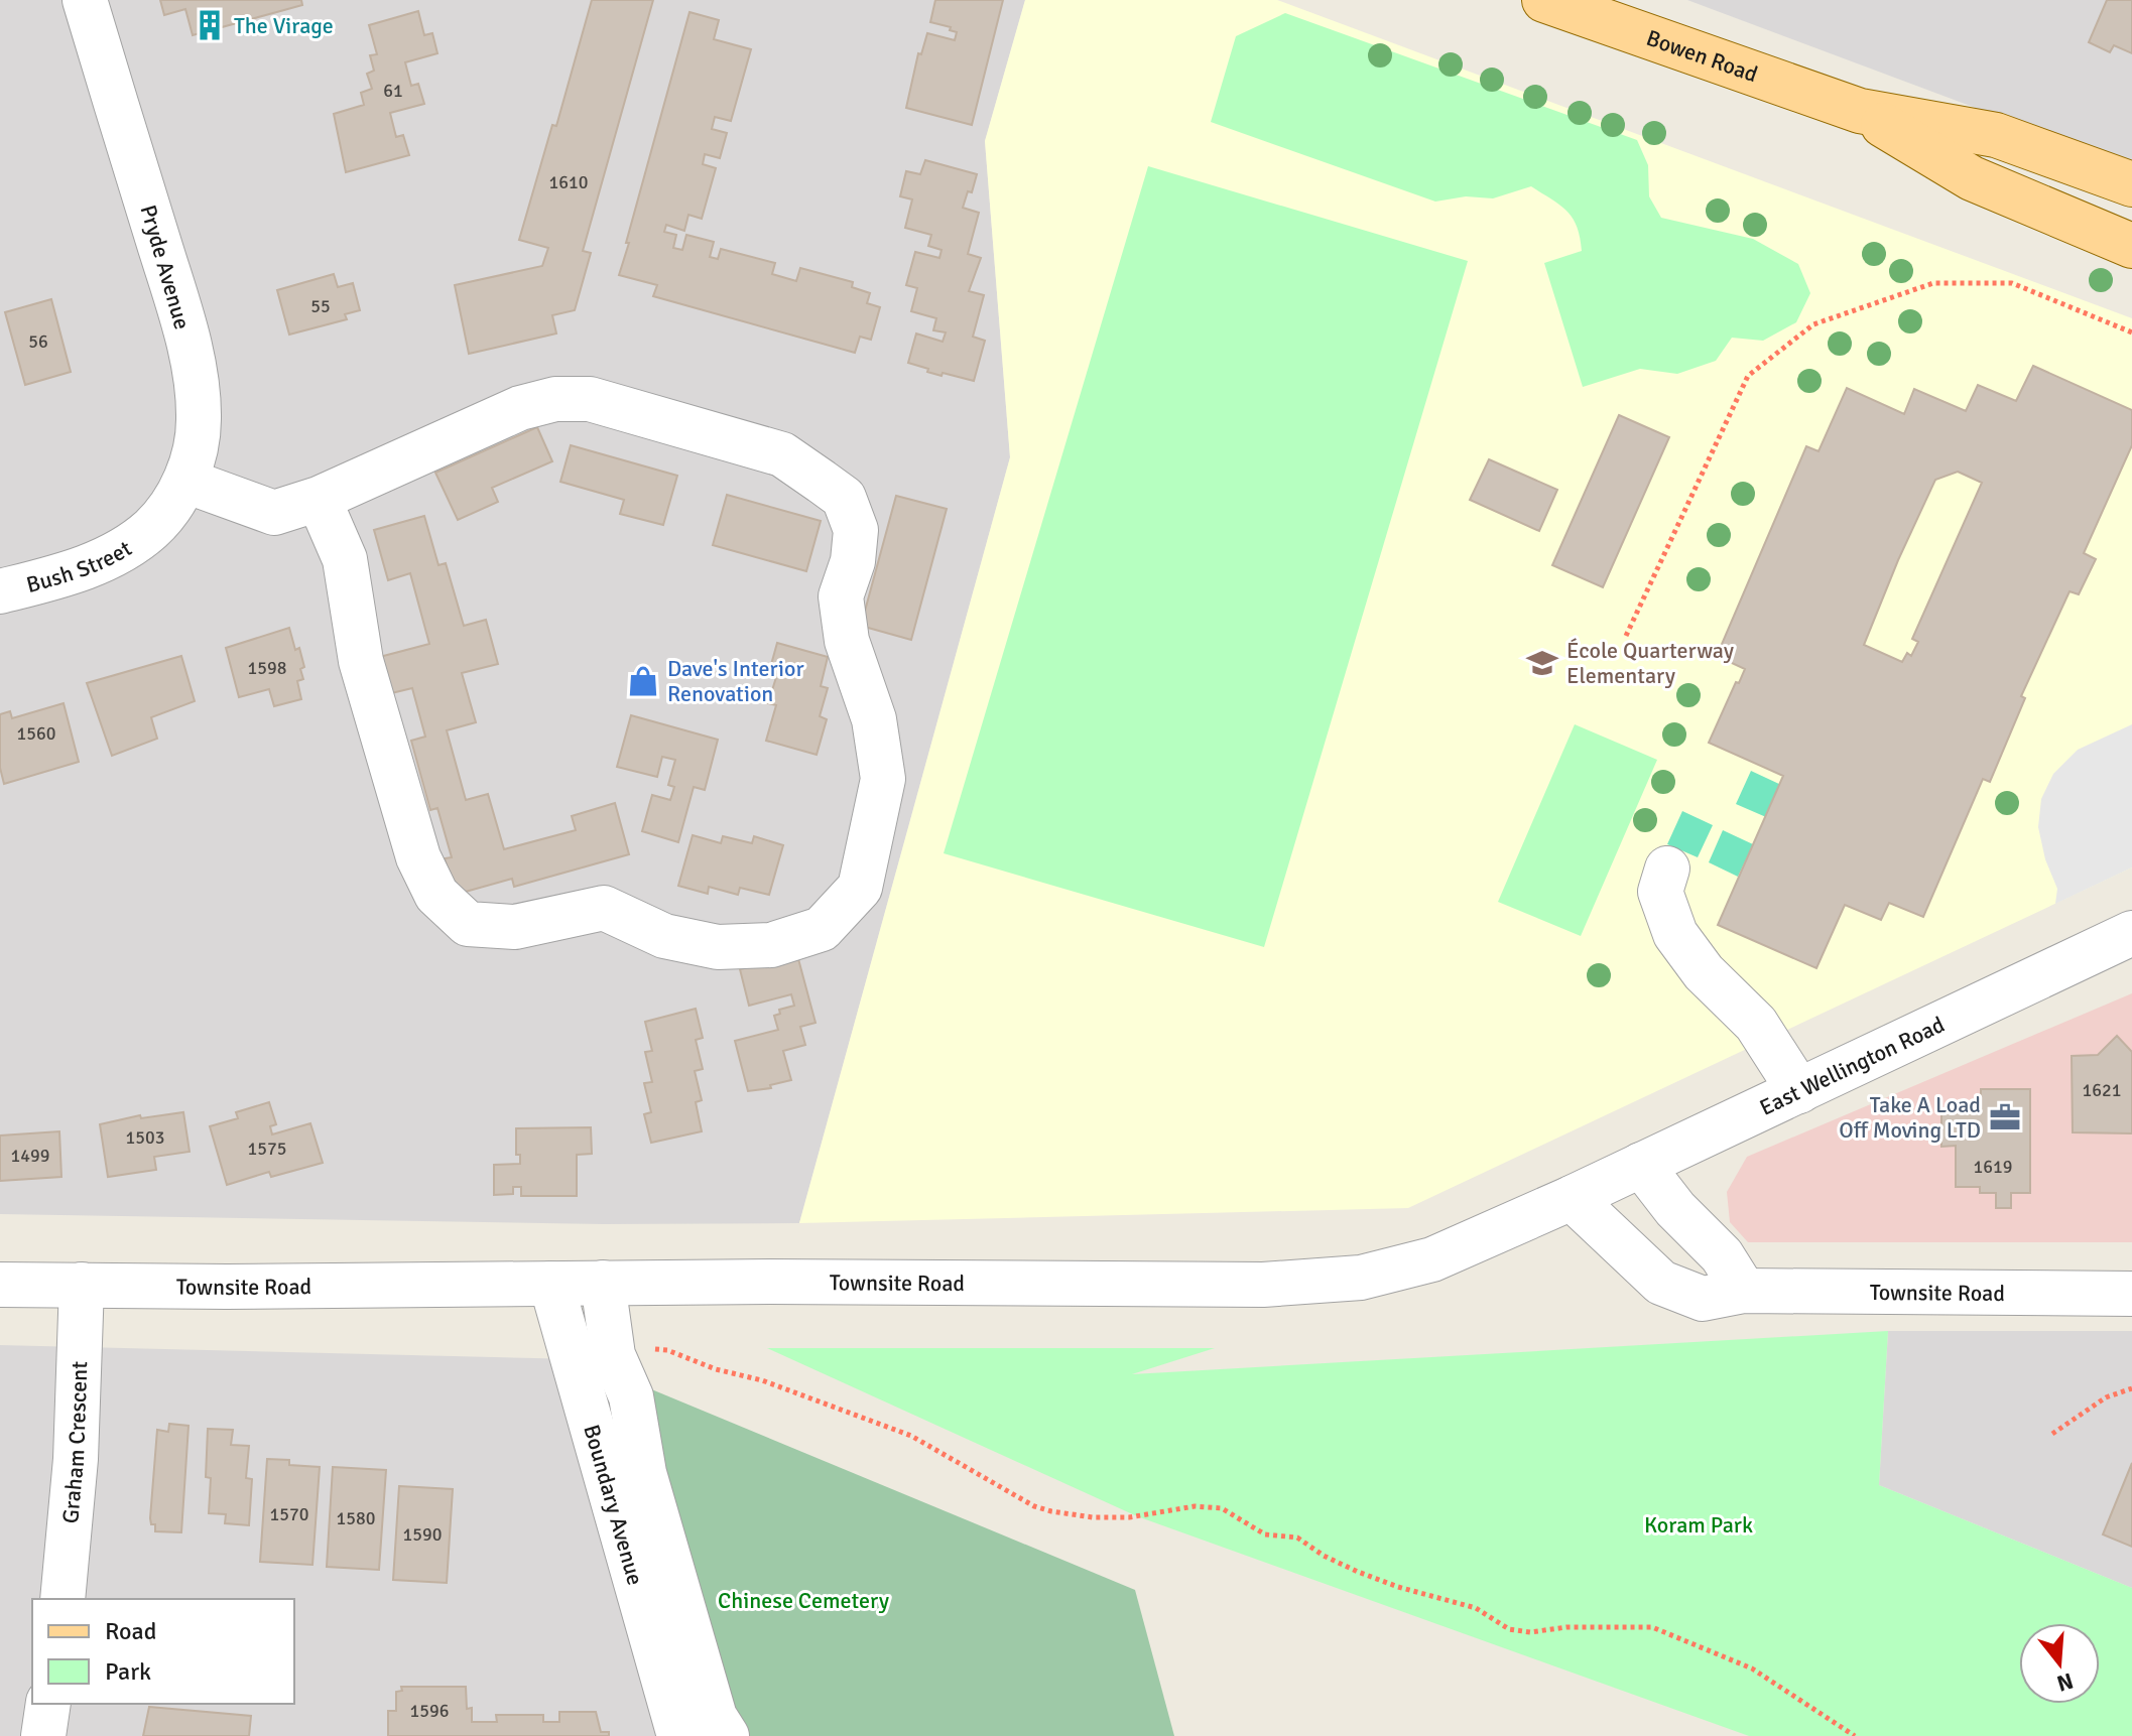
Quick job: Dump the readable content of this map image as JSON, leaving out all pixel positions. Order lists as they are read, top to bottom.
{
  "streets": {
    "main road": ["Bowen Road"],
    "street": [
      "Pryde Avenue",
      "Bush Street",
      "East Wellington Road",
      "Townsite Road",
      "Graham Crescent",
      "Boundary Avenue"
    ]
  },
  "crossings": [
    ["Pryde Avenue", "Bush Street"],
    ["East Wellington Road", "Townsite Road"],
    ["Townsite Road", "Graham Crescent"],
    ["Townsite Road", "Boundary Avenue"]
  ],
  "parks": ["Koram Park", "Chinese Cemetery"],
  "places": {
    "building": ["The Virage"],
    "school or university": ["École Quarterway Elementary"],
    "shop": ["Dave's Interior Renovation"],
    "office": ["Take A Load Off Moving LTD"]
  },
  "house_numbers": [
    "61",
    "1610",
    "55",
    "56",
    "1598",
    "1560",
    "1621",
    "1503",
    "1575",
    "1499",
    "1619",
    "1570",
    "1580",
    "1590",
    "1596"
  ],
  "legend": ["Road", "Park"],
  "north": "bottom"
}
